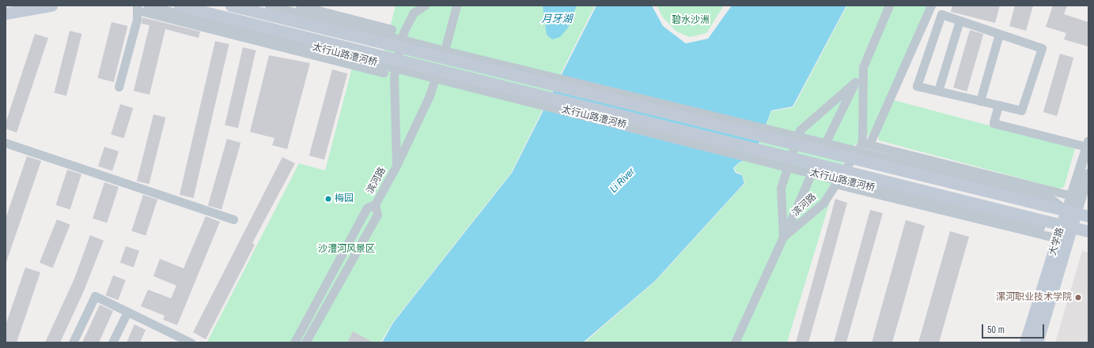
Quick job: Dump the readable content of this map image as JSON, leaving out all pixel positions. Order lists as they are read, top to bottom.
{
  "streets": {
    "main road": ["太行山路澧河桥", "大学路"],
    "street": ["滨河路"]
  },
  "crossings": [
    ["太行山路澧河桥", "滨河路"]
  ],
  "water": ["月牙湖", "Li River"],
  "parks": ["碧水沙洲", "沙澧河风景区"],
  "places": ["梅园", "漯河职业技术学院"],
  "scale_bar": "50 m"
}
